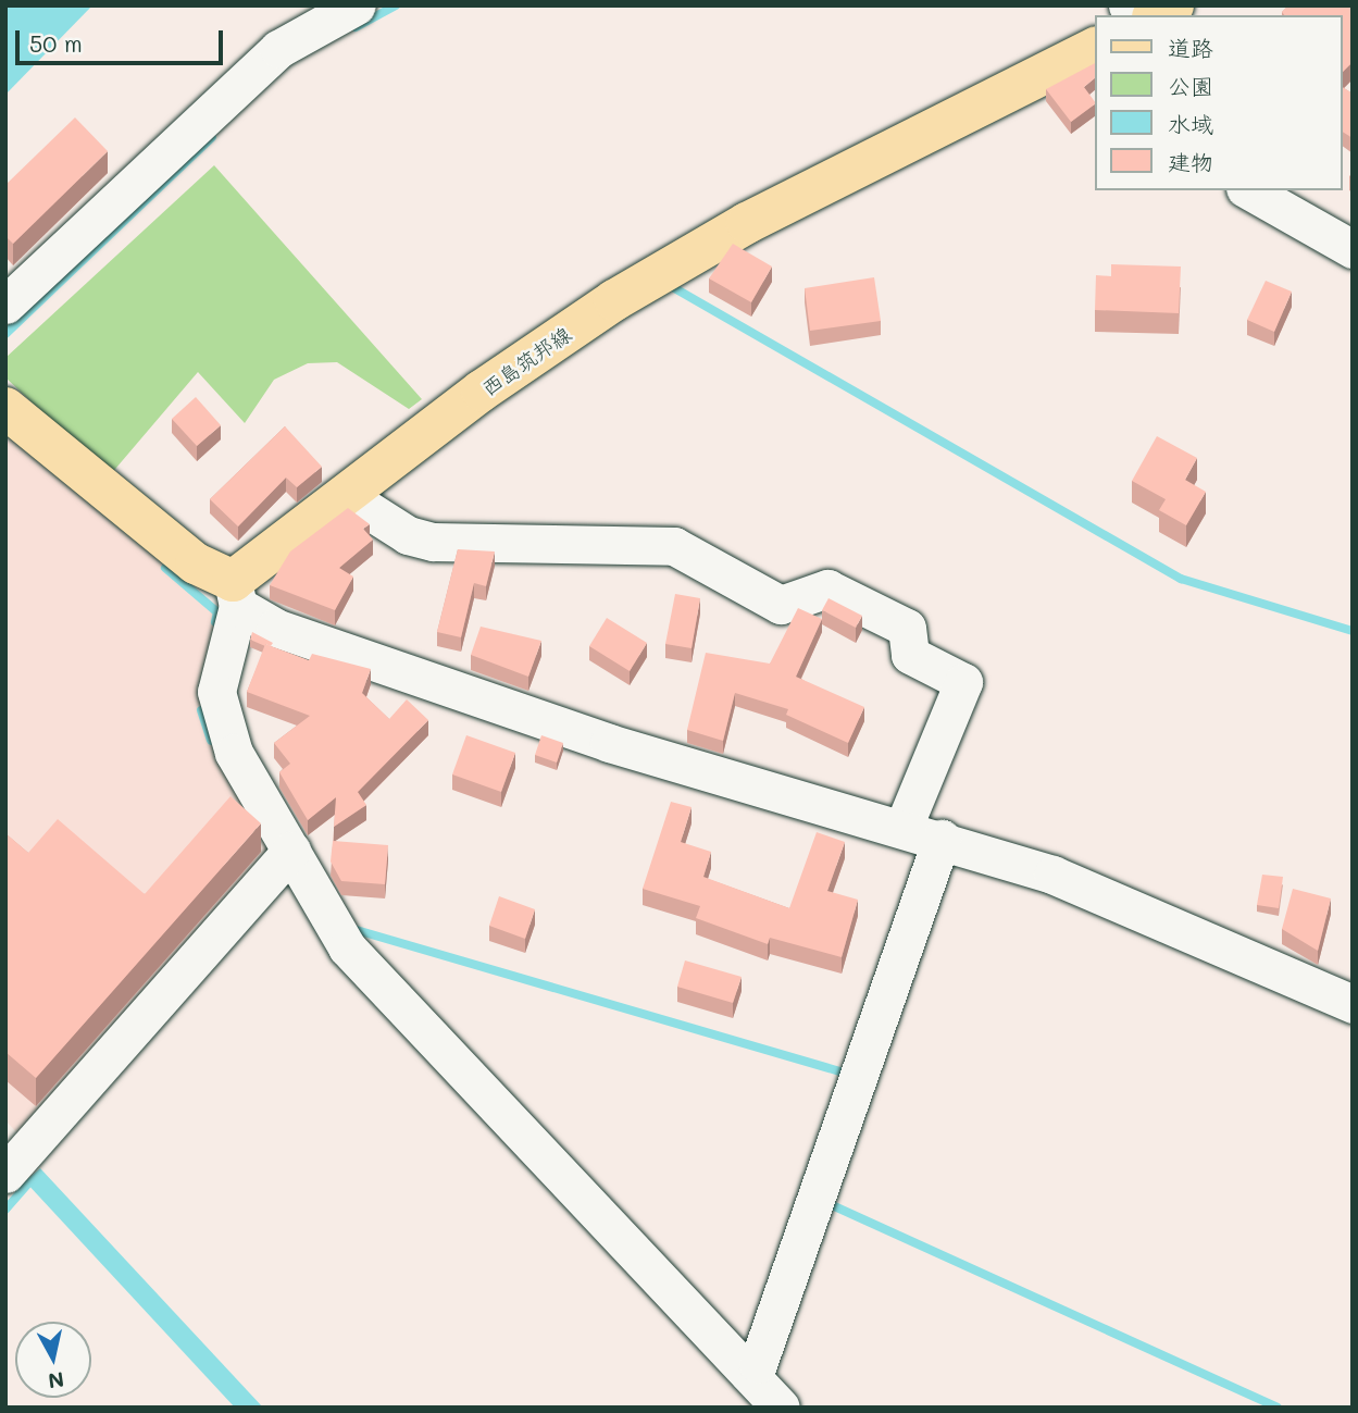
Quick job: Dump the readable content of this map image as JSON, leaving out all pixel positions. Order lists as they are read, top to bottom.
{
  "streets": {
    "main road": ["西島筑邦線"]
  },
  "legend": [
    "道路",
    "公園",
    "水域",
    "建物"
  ],
  "scale_bar": "50 m",
  "north": "bottom"
}
